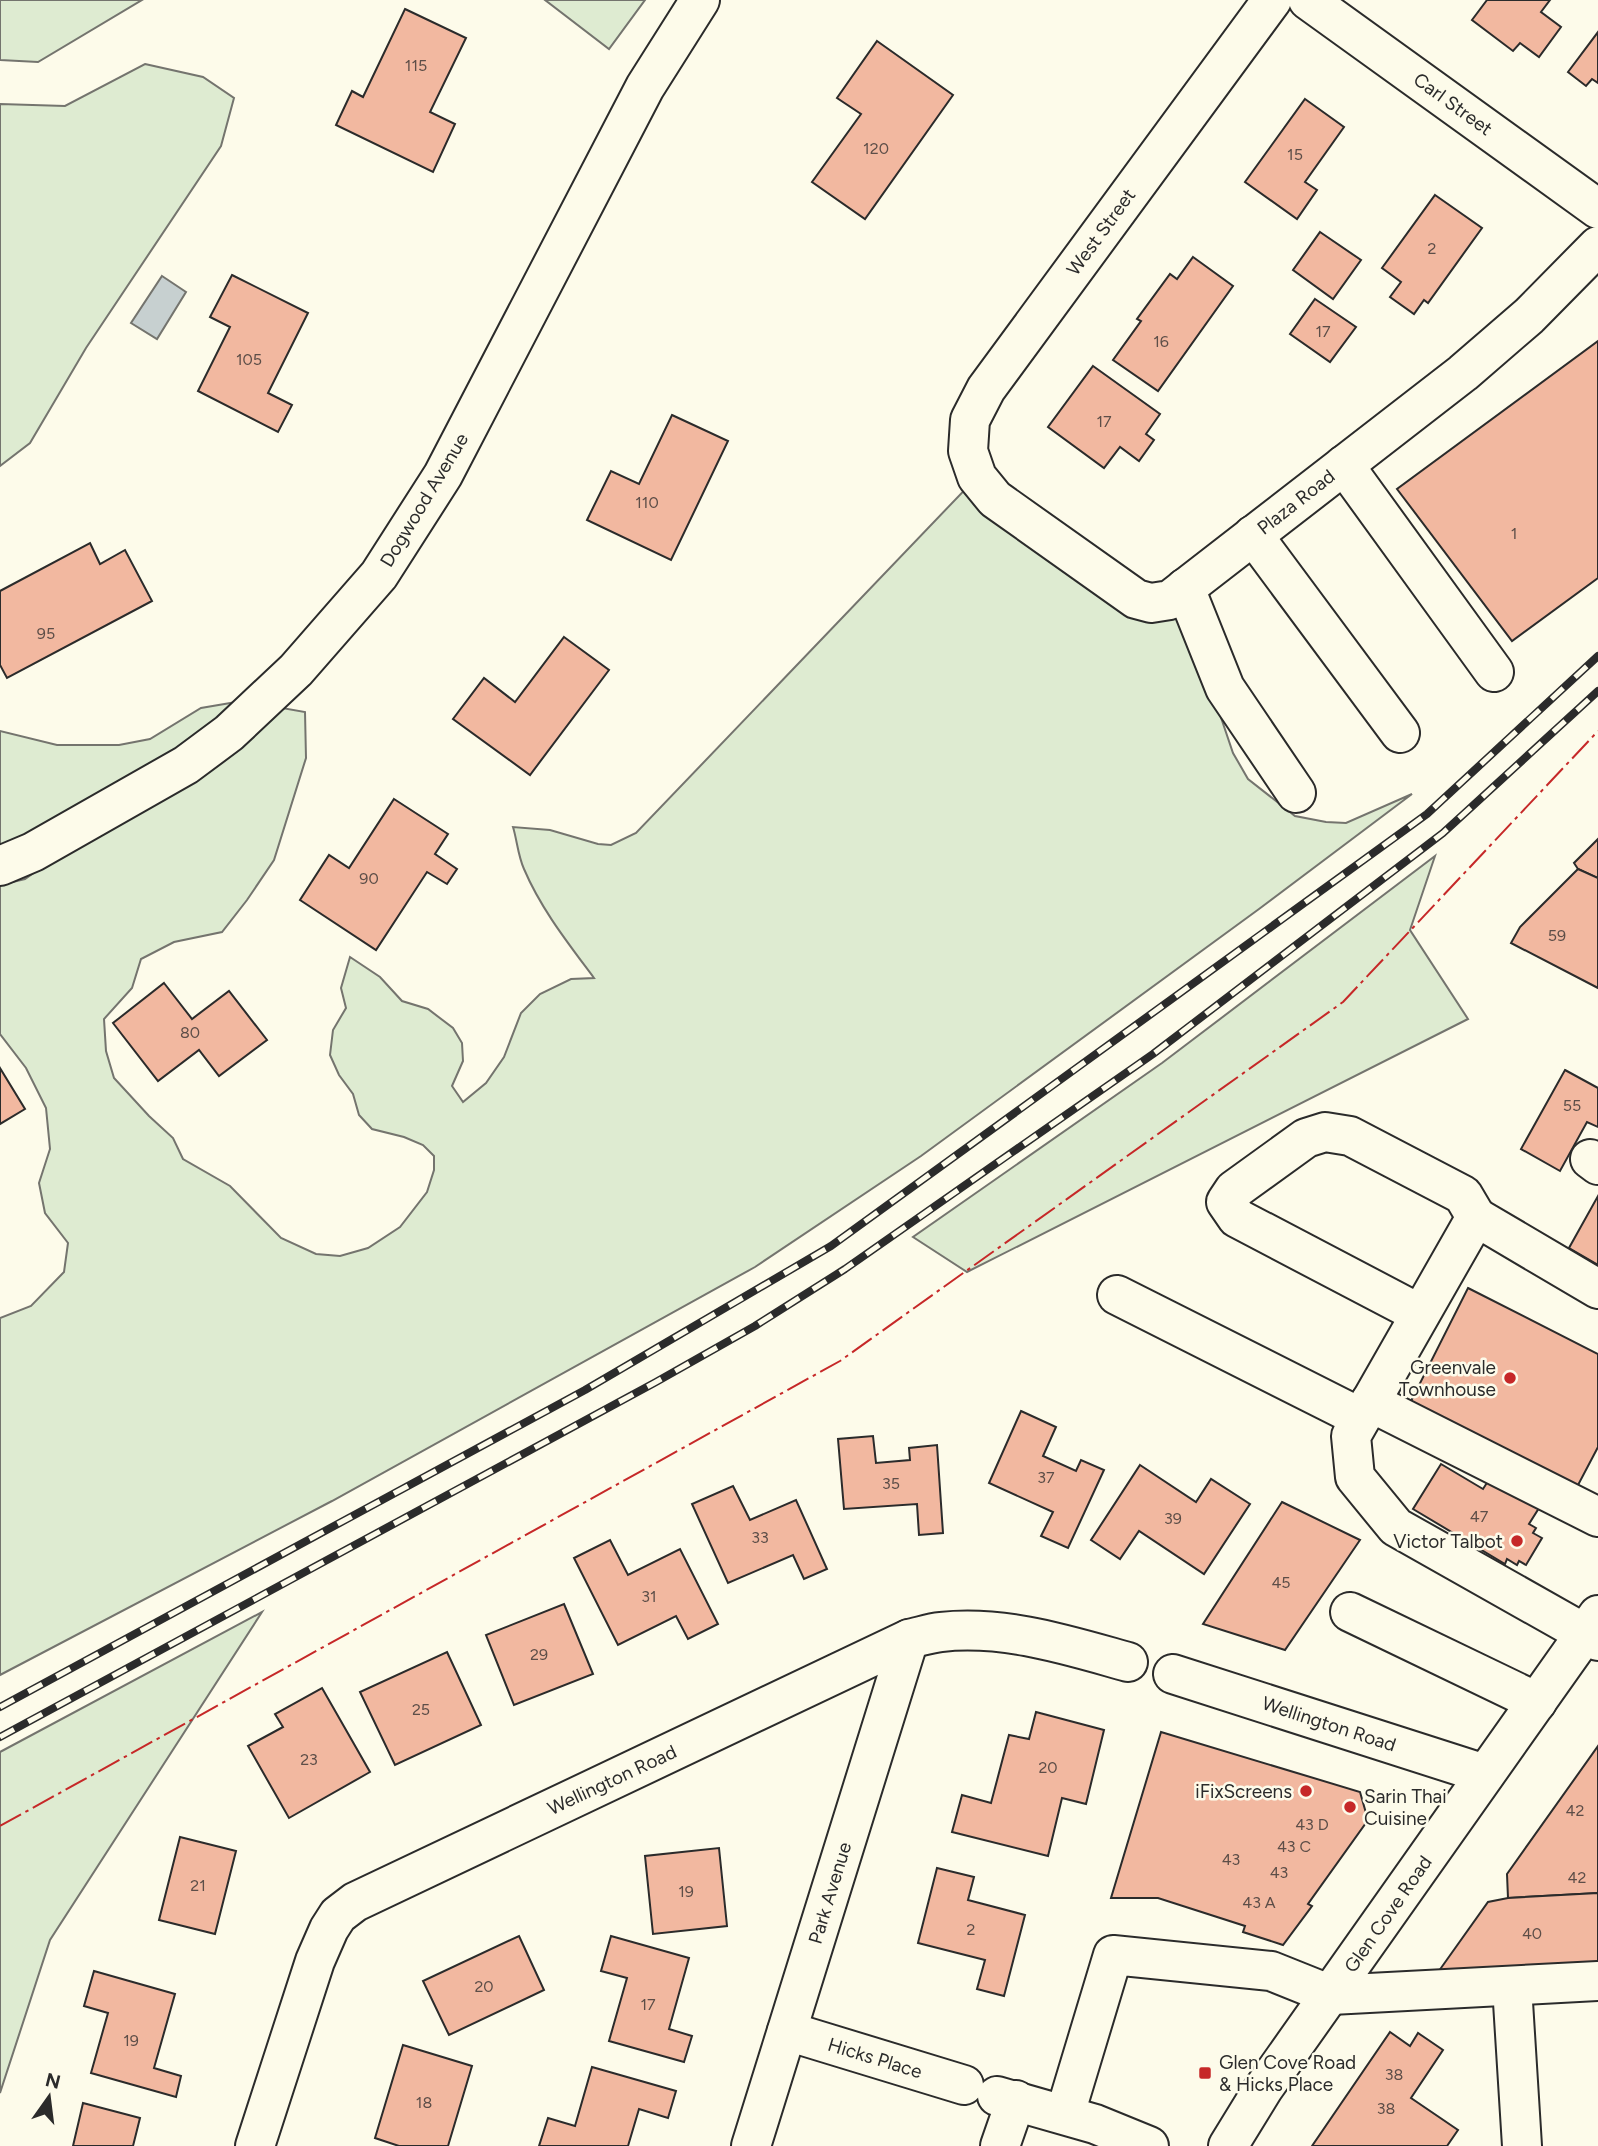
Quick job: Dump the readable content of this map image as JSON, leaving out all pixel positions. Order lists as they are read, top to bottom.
{
  "streets": {
    "street": [
      "Carl Street",
      "West Street",
      "Dogwood Avenue",
      "Plaza Road",
      "Wellington Road",
      "Park Avenue",
      "Glen Cove Road",
      "Hicks Place"
    ]
  },
  "crossings": [
    ["West Street", "Plaza Road"],
    ["Wellington Road", "Park Avenue"],
    ["Wellington Road", "Glen Cove Road"],
    ["Park Avenue", "Hicks Place"]
  ],
  "places": {
    "other": [
      "Greenvale Townhouse",
      "Victor Talbot",
      "iFixScreens",
      "Sarin Thai Cuisine"
    ],
    "transit": ["Glen Cove Road & Hicks Place"]
  },
  "house_numbers": [
    "115",
    "120",
    "15",
    "2",
    "17",
    "16",
    "105",
    "17",
    "110",
    "1",
    "95",
    "90",
    "59",
    "80",
    "55",
    "37",
    "35",
    "47",
    "39",
    "33",
    "45",
    "31",
    "29",
    "25",
    "23",
    "20",
    "42",
    "43 D",
    "43 C",
    "43",
    "43",
    "42",
    "21",
    "19",
    "43 A",
    "2",
    "40",
    "20",
    "17",
    "19",
    "38",
    "18",
    "38"
  ],
  "north": "top"
}
